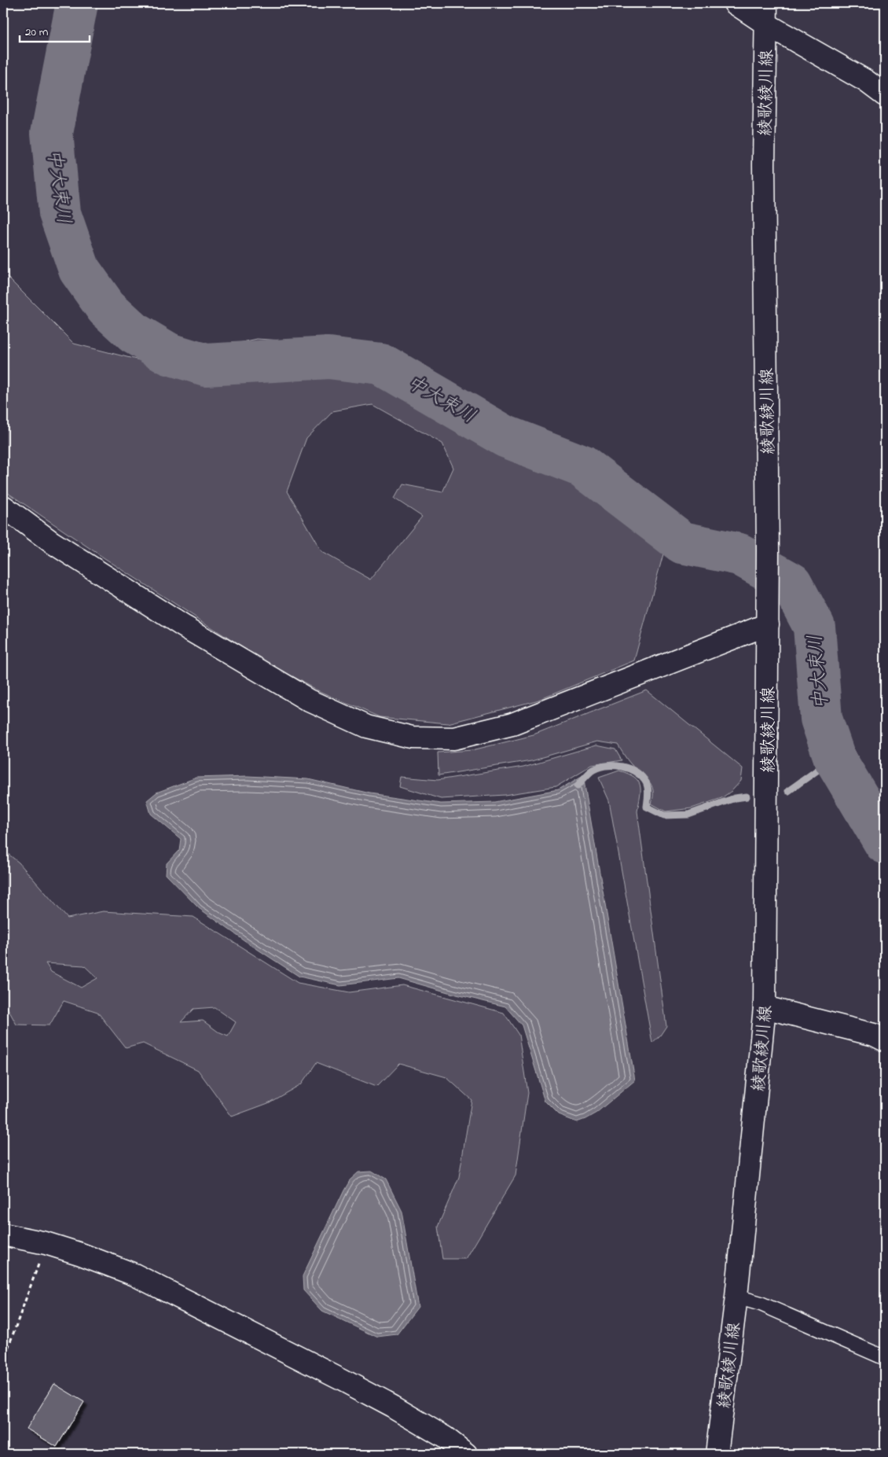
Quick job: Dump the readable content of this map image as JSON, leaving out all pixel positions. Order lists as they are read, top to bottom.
{
  "streets": {
    "street": ["綾歌綾川線"]
  },
  "water": ["中大束川"],
  "scale_bar": "20 m"
}
